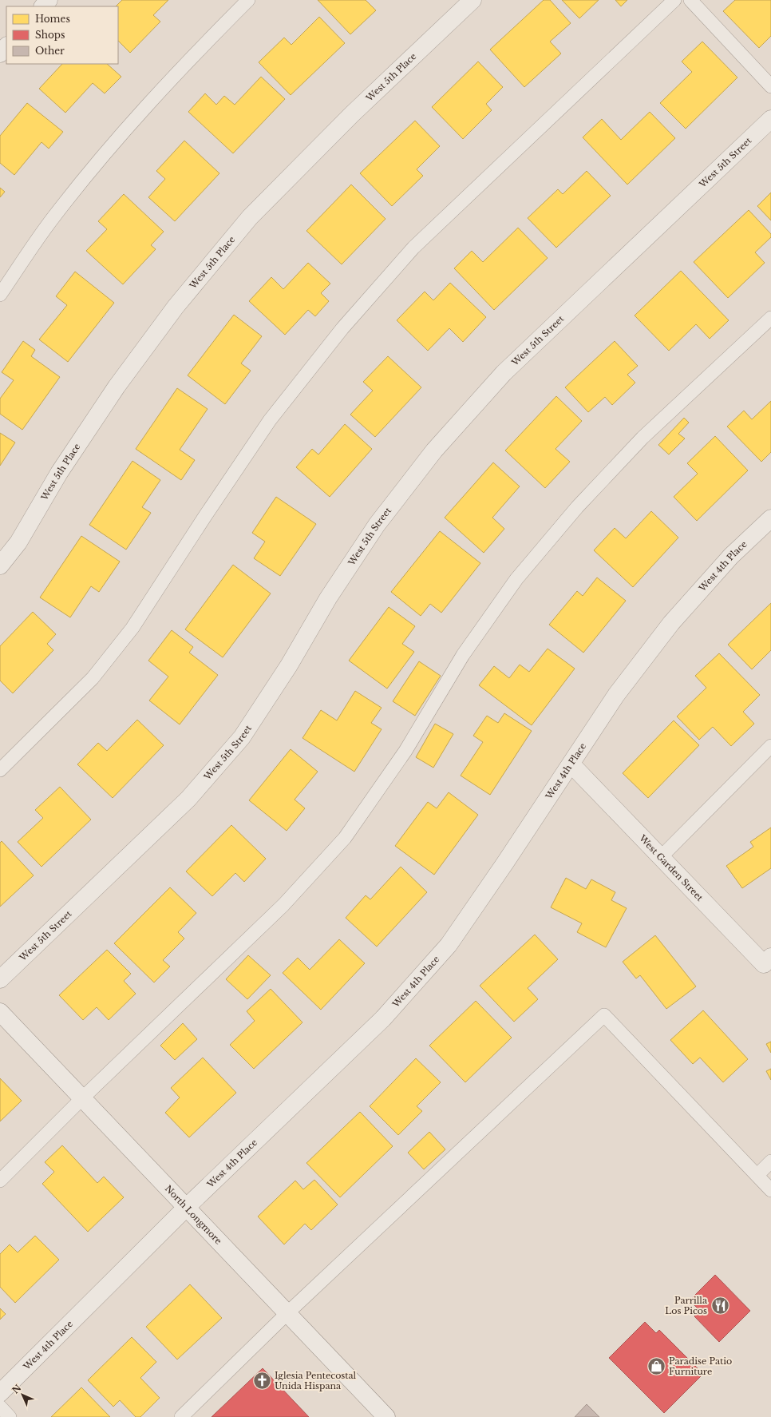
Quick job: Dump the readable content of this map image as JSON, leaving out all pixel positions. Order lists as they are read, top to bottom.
{
  "streets": {
    "street": [
      "West 5th Place",
      "West 5th Street",
      "West 4th Place",
      "West Garden Street",
      "North Longmore"
    ]
  },
  "crossings": [
    ["West 4th Place", "West Garden Street"],
    ["West 4th Place", "North Longmore"]
  ],
  "places": {
    "restaurant": ["Parrilla Los Picos"],
    "shop": ["Paradise Patio Furniture"],
    "church": ["Iglesia Pentecostal Unida Hispana"]
  },
  "legend": ["Homes", "Shops", "Other"],
  "north": "top left"
}
